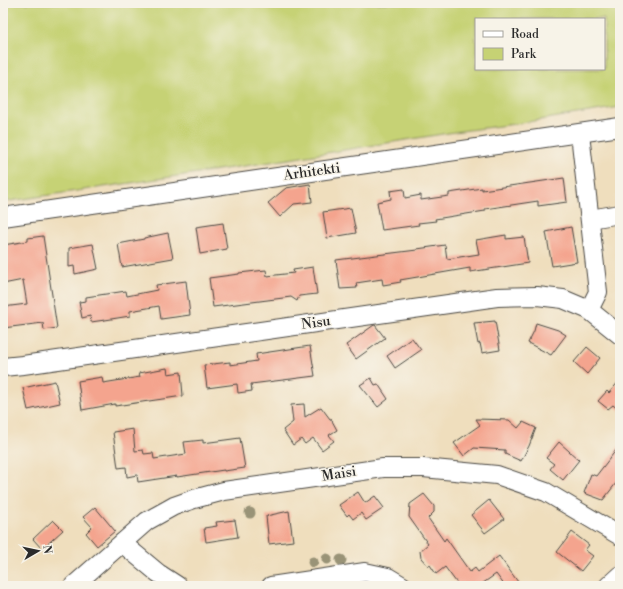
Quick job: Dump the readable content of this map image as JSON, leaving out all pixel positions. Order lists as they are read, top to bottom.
{
  "streets": {
    "street": ["Arhitekti", "Nisu", "Maisi"]
  },
  "legend": ["Road", "Park"],
  "north": "right"
}
